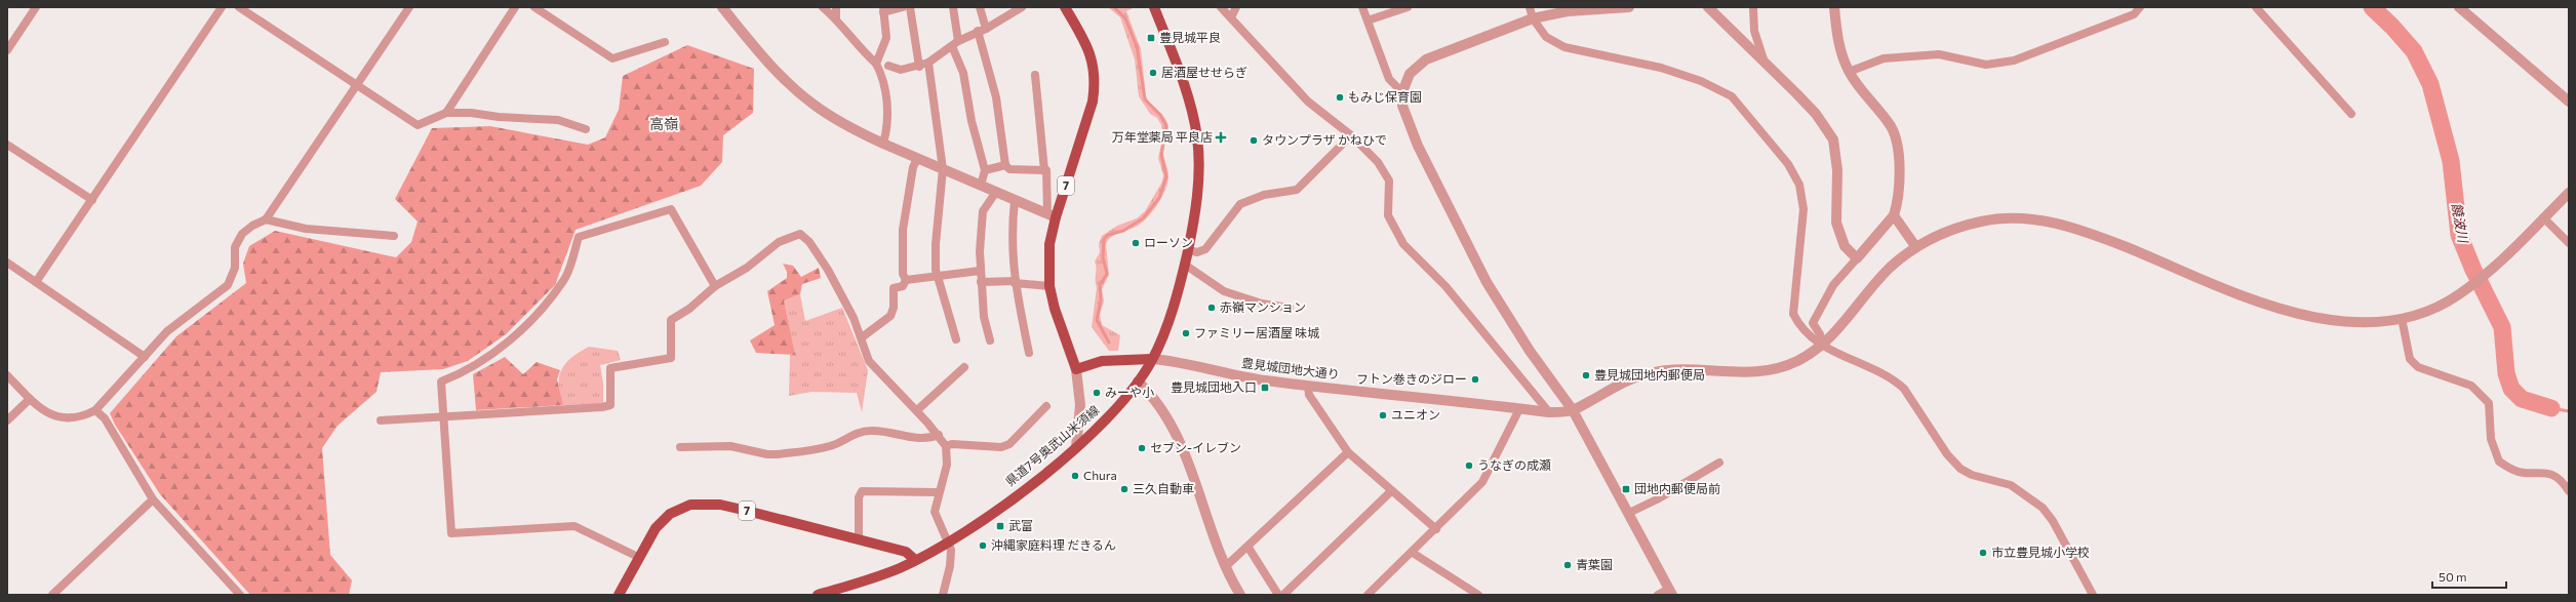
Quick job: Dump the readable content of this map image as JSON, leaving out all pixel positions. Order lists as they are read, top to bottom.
{
  "streets": {
    "main road": ["7", "県道7号奥武山米須線"],
    "street": ["豊見城団地大通り"]
  },
  "crossings": [
    ["7", "県道7号奥武山米須線"],
    ["豊見城団地大通り", "県道7号奥武山米須線"]
  ],
  "districts": ["高嶺"],
  "water": ["饒波川"],
  "places": {
    "transit": [
      "豊見城平良",
      "豊見城団地入口",
      "団地内郵便局前",
      "武富"
    ],
    "other": [
      "居酒屋せせらぎ",
      "もみじ保育園",
      "タウンプラザ かねひで",
      "ローソン",
      "赤嶺マンション",
      "ファミリー居酒屋 味城",
      "豊見城団地内郵便局",
      "フトン巻きのジロー",
      "みーや小",
      "ユニオン",
      "セブン-イレブン",
      "うなぎの成瀬",
      "Chura",
      "三久自動車",
      "沖縄家庭料理 だきるん",
      "市立豊見城小学校",
      "青葉園"
    ],
    "health": ["万年堂薬局 平良店"]
  },
  "scale_bar": "50 m"
}
